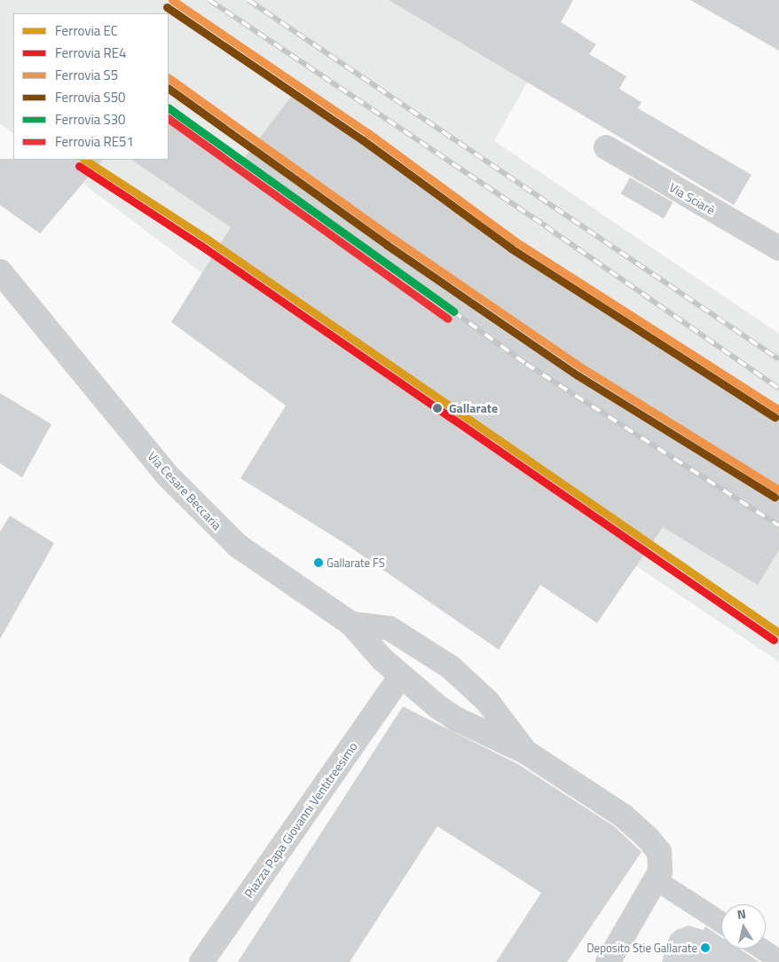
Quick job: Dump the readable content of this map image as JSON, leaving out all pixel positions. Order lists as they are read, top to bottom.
{
  "streets": {
    "street": ["Via Sciarè", "Via Cesare Beccaria", "Piazza Papa Giovanni Ventitreesimo"]
  },
  "crossings": [
    ["Via Cesare Beccaria", "Piazza Papa Giovanni Ventitreesimo"]
  ],
  "places": ["Gallarate", "Gallarate FS", "Deposito Stie Gallarate"],
  "lines": [
    "rail line S5",
    "rail line S50",
    "rail line S30",
    "rail line RE51",
    "rail line EC",
    "rail line RE4"
  ],
  "legend": [
    "Ferrovia EC",
    "Ferrovia RE4",
    "Ferrovia S5",
    "Ferrovia S50",
    "Ferrovia S30",
    "Ferrovia RE51"
  ],
  "north": "top"
}
